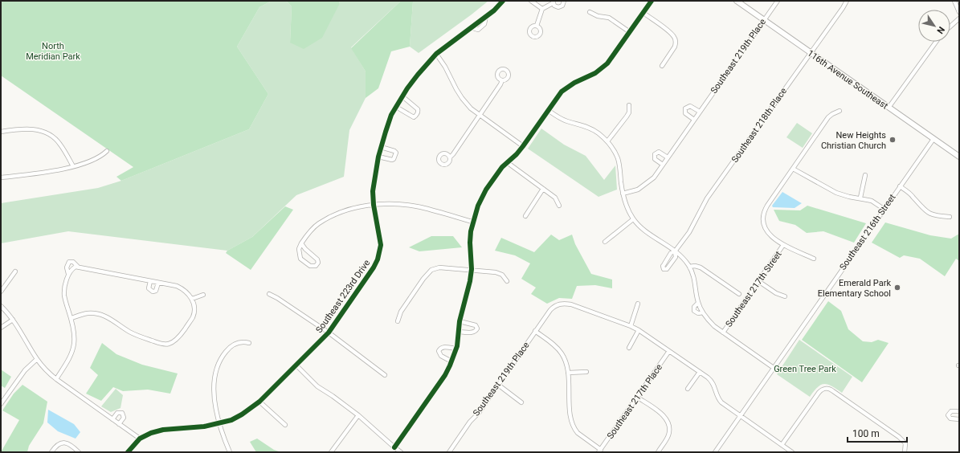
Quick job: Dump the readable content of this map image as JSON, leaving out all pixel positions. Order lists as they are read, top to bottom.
{
  "streets": {
    "main road": ["116th Avenue Southeast"],
    "street": [
      "Southeast 219th Place",
      "Southeast 218th Place",
      "Southeast 216th Street",
      "Southeast 217th Street",
      "Southeast 223rd Drive",
      "Southeast 217th Place"
    ]
  },
  "crossings": [
    ["Southeast 219th Place", "116th Avenue Southeast"],
    ["116th Avenue Southeast", "Southeast 218th Place"],
    ["116th Avenue Southeast", "Southeast 216th Street"]
  ],
  "parks": ["North Meridian Park", "Green Tree Park"],
  "places": ["New Heights Christian Church", "Emerald Park Elementary School"],
  "scale_bar": "100 m",
  "north": "bottom right"
}
